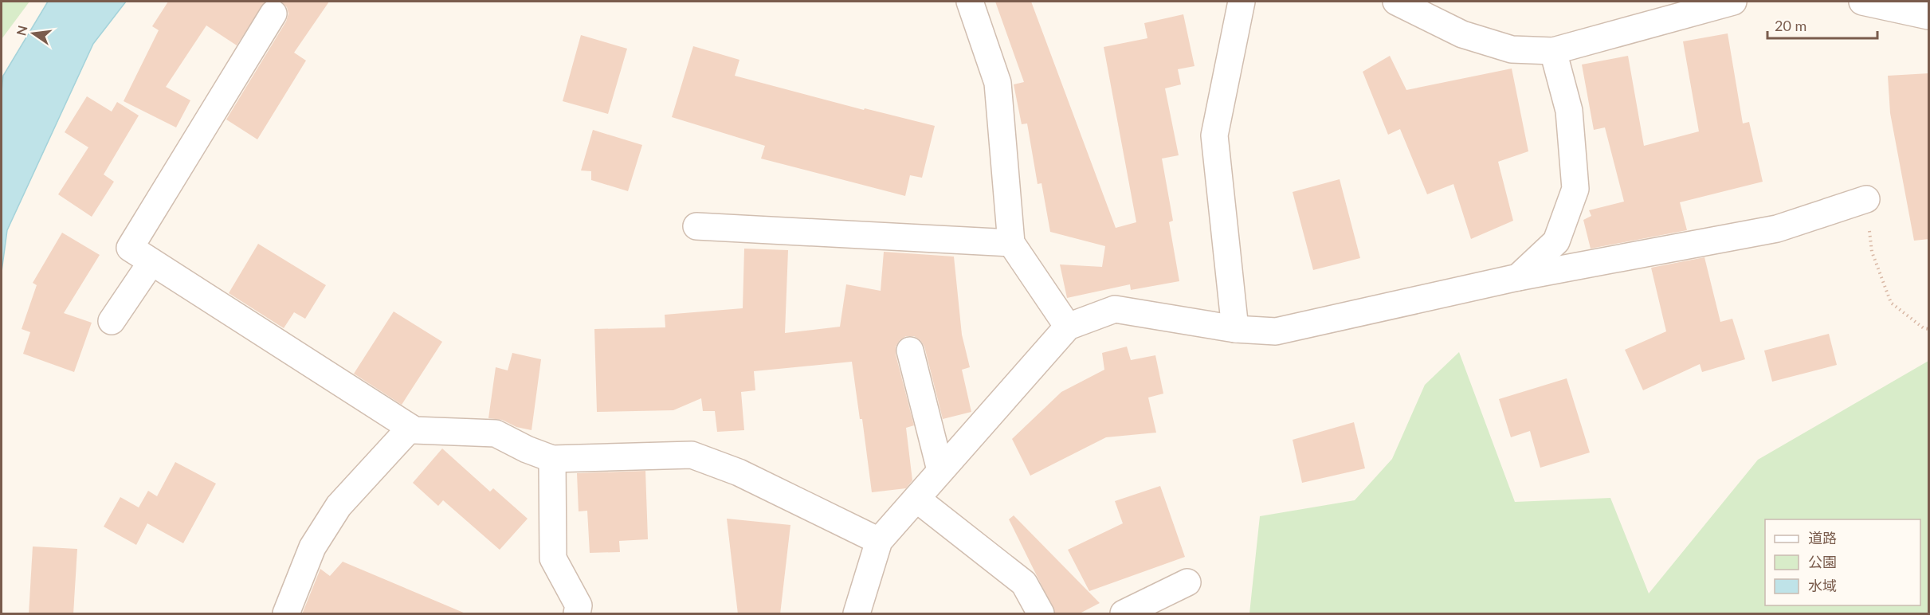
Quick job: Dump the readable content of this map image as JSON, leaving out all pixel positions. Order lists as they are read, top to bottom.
{
  "legend": ["道路", "公園", "水域"],
  "scale_bar": "20 m",
  "north": "left"
}
